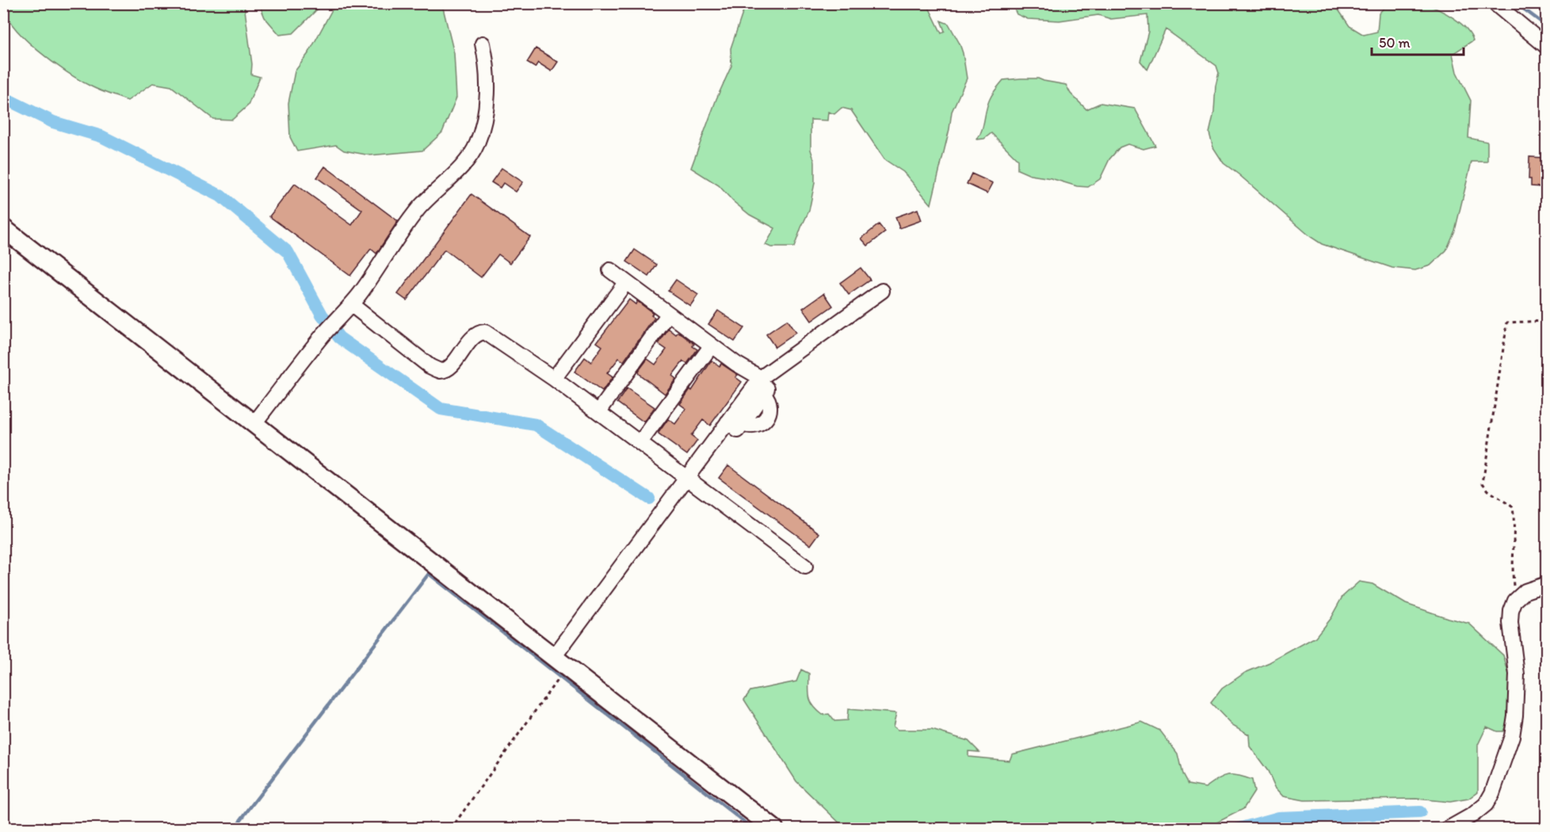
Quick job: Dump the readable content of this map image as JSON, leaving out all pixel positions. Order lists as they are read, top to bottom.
{
  "scale_bar": "50 m"
}
